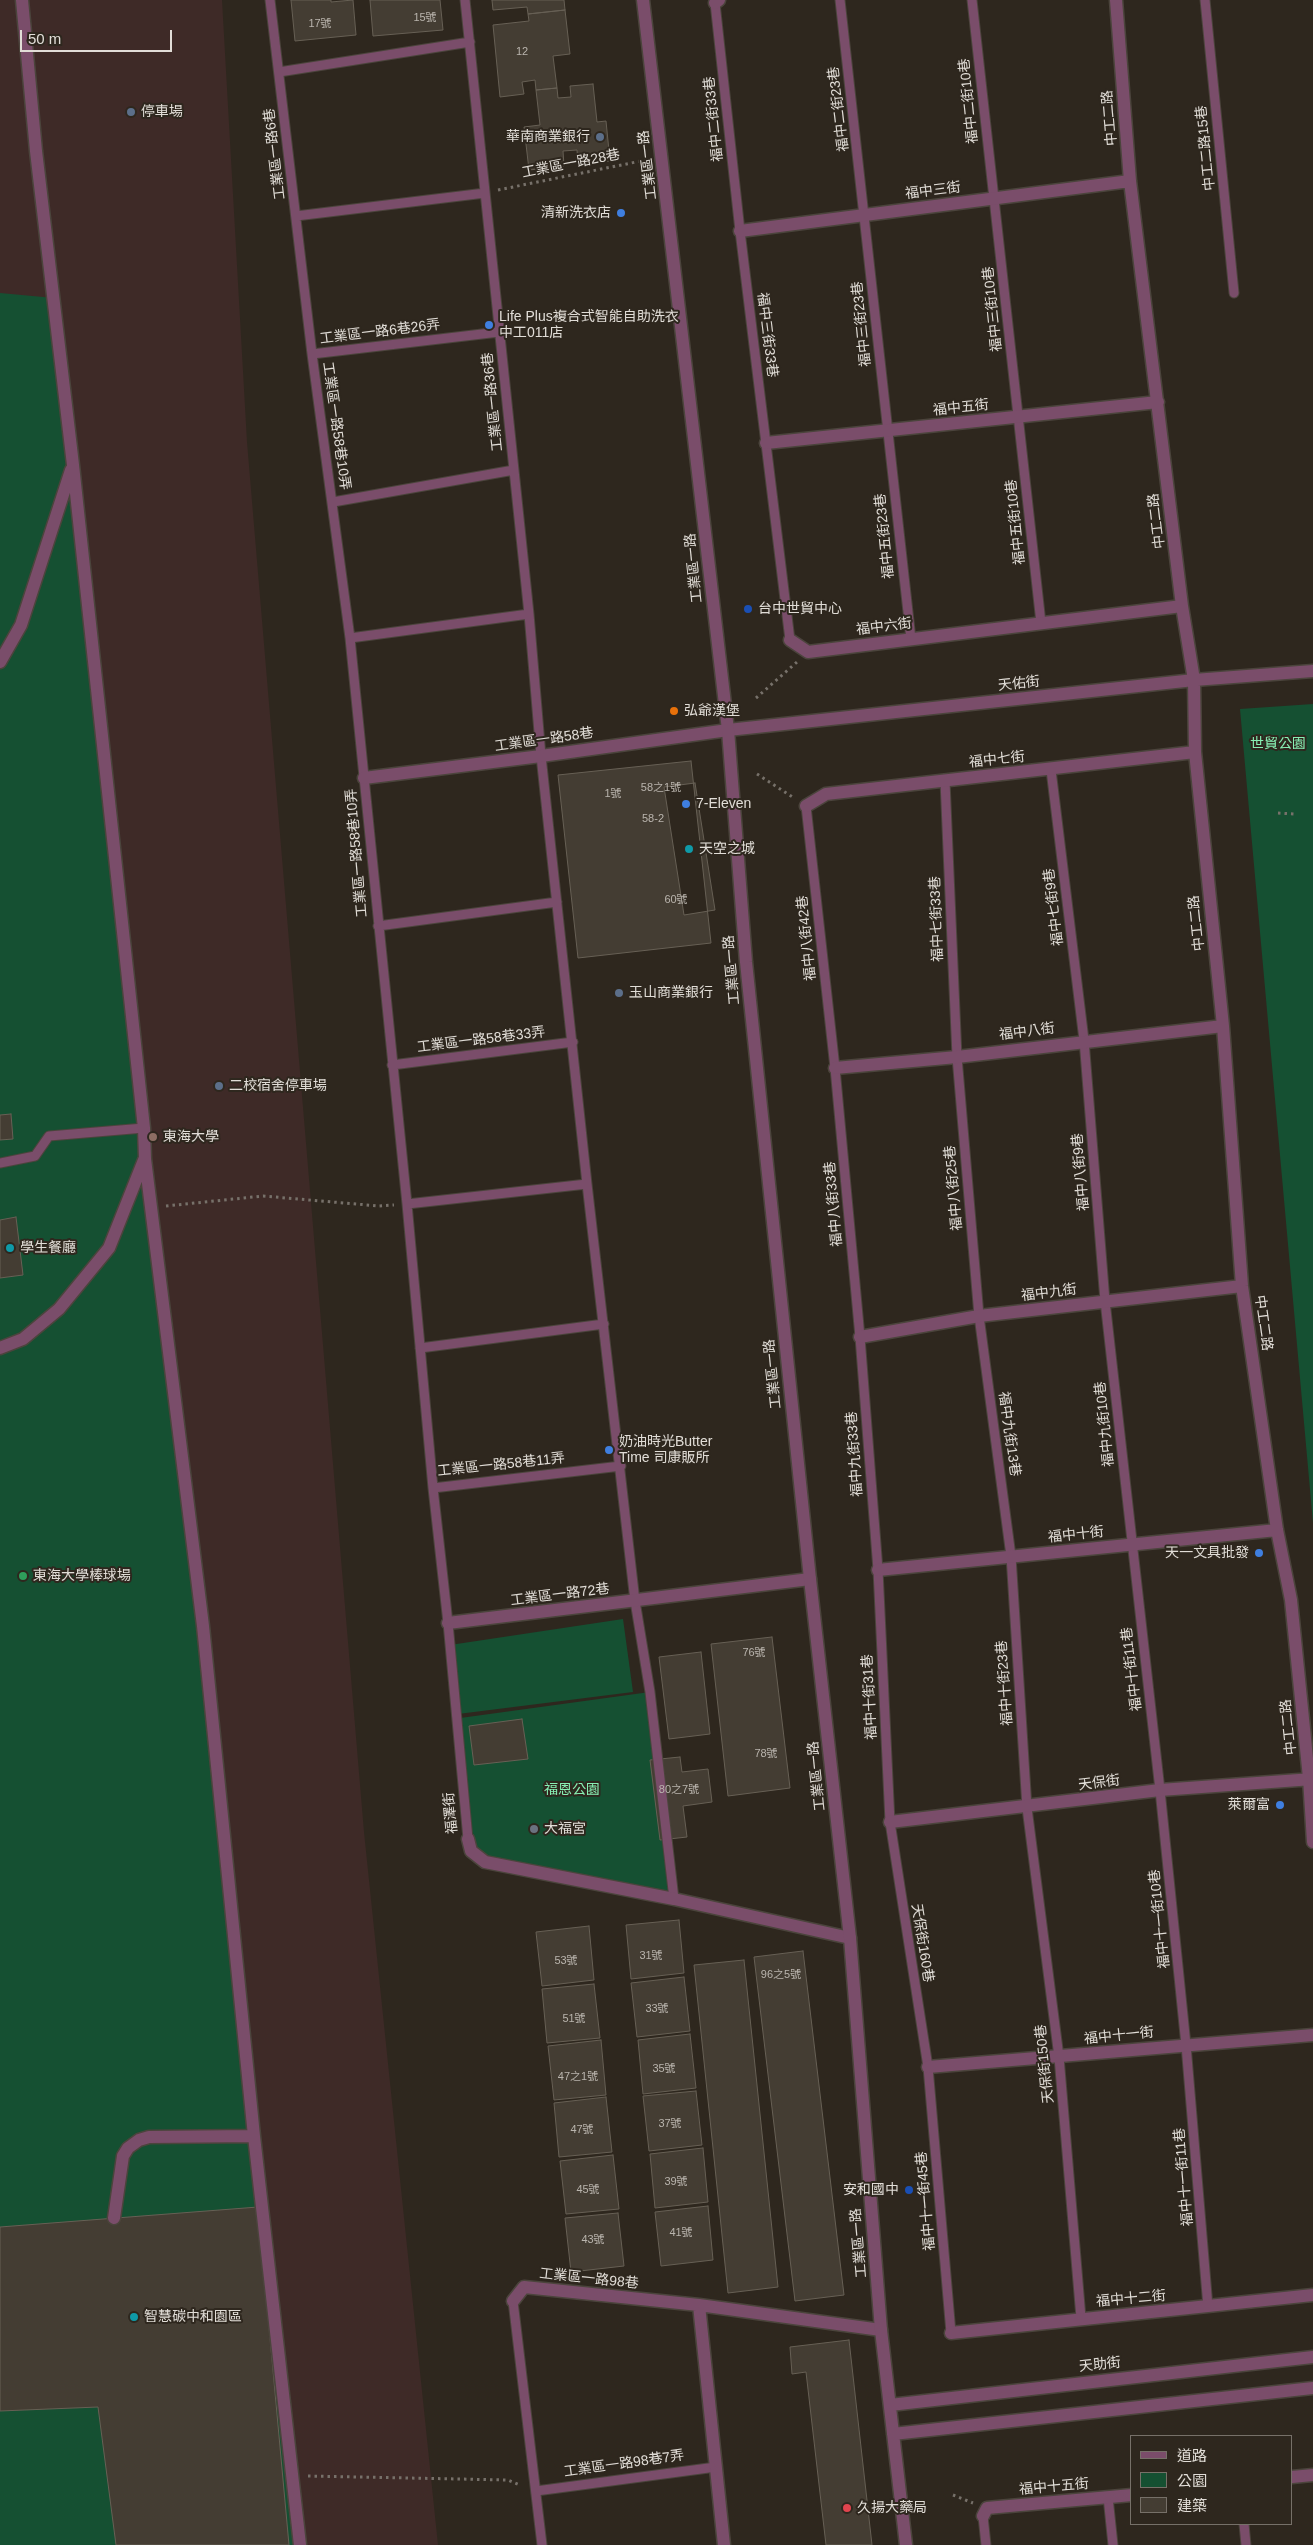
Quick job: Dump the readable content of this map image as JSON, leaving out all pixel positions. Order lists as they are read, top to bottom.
{
  "streets": {
    "street": [
      "中工二路",
      "工業區一路",
      "福中三街",
      "福中五街",
      "福中六街",
      "天佑街",
      "工業區一路58巷",
      "福中七街",
      "福中八街",
      "福中九街",
      "福中十街",
      "工業區一路72巷",
      "天保街",
      "福澤街",
      "福中十一街",
      "工業區一路98巷",
      "福中十二街",
      "天助街",
      "福中十五街"
    ],
    "lane": [
      "福中二街10巷",
      "福中二街23巷",
      "福中二街33巷",
      "中工二路15巷",
      "工業區一路6巷",
      "福中三街10巷",
      "福中三街23巷",
      "工業區一路6巷26弄",
      "福中三街33巷",
      "工業區一路36巷",
      "工業區一路58巷10弄",
      "福中五街10巷",
      "福中五街23巷",
      "福中七街9巷",
      "福中七街33巷",
      "福中八街42巷",
      "工業區一路58巷33弄",
      "福中八街9巷",
      "福中八街25巷",
      "福中八街33巷",
      "福中九街10巷",
      "福中九街13巷",
      "福中九街33巷",
      "工業區一路58巷11弄",
      "福中十街11巷",
      "福中十街23巷",
      "福中十街31巷",
      "福中十一街10巷",
      "天保街160巷",
      "天保街150巷",
      "福中十一街11巷",
      "福中十一街45巷",
      "工業區一路98巷7弄"
    ],
    "path": ["工業區一路28巷"]
  },
  "crossings": [
    ["福中二街10巷", "福中三街"],
    ["福中二街10巷", "福中三街10巷"],
    ["福中二街23巷", "福中三街"],
    ["福中二街23巷", "福中三街23巷"],
    ["中工二路", "福中三街"],
    ["中工二路", "福中五街"],
    ["中工二路", "福中六街"],
    ["中工二路", "天佑街"],
    ["中工二路", "福中七街"],
    ["中工二路", "福中八街"],
    ["中工二路", "福中九街"],
    ["中工二路", "福中十街"],
    ["中工二路", "天保街"],
    ["福中二街33巷", "福中三街"],
    ["福中二街33巷", "福中三街33巷"],
    ["工業區一路6巷", "工業區一路28巷"],
    ["工業區一路6巷", "工業區一路6巷26弄"],
    ["工業區一路28巷", "工業區一路"],
    ["工業區一路", "天佑街"],
    ["工業區一路", "工業區一路58巷"],
    ["工業區一路", "工業區一路72巷"],
    ["工業區一路", "工業區一路98巷"],
    ["工業區一路", "天助街"],
    ["福中三街", "福中三街10巷"],
    ["福中三街", "福中三街23巷"],
    ["福中三街", "福中三街33巷"],
    ["福中三街10巷", "福中五街"],
    ["福中三街10巷", "福中五街10巷"],
    ["福中三街23巷", "福中五街"],
    ["福中三街23巷", "福中五街23巷"],
    ["工業區一路6巷26弄", "工業區一路36巷"],
    ["工業區一路6巷26弄", "工業區一路58巷10弄"],
    ["福中三街33巷", "福中五街"],
    ["工業區一路36巷", "工業區一路58巷10弄"],
    ["福中五街", "福中五街10巷"],
    ["福中五街", "福中五街23巷"],
    ["工業區一路58巷10弄", "工業區一路58巷"],
    ["工業區一路58巷10弄", "工業區一路58巷33弄"],
    ["工業區一路58巷10弄", "工業區一路58巷11弄"],
    ["福中五街10巷", "福中六街"],
    ["福中五街23巷", "福中六街"],
    ["天佑街", "工業區一路58巷"],
    ["福中七街", "福中七街9巷"],
    ["福中七街", "福中七街33巷"],
    ["福中七街", "福中八街42巷"],
    ["福中七街9巷", "福中八街"],
    ["福中七街9巷", "福中八街9巷"],
    ["福中七街33巷", "福中八街"],
    ["福中七街33巷", "福中八街25巷"],
    ["福中八街42巷", "福中八街"],
    ["福中八街42巷", "福中八街33巷"],
    ["福中八街", "福中八街9巷"],
    ["福中八街", "福中八街25巷"],
    ["福中八街", "福中八街33巷"],
    ["工業區一路58巷33弄", "工業區一路58巷11弄"],
    ["福中八街9巷", "福中九街"],
    ["福中八街9巷", "福中九街10巷"],
    ["福中八街25巷", "福中九街"],
    ["福中八街25巷", "福中九街13巷"],
    ["福中八街33巷", "福中九街"],
    ["福中八街33巷", "福中九街33巷"],
    ["福中九街", "福中九街10巷"],
    ["福中九街", "福中九街13巷"],
    ["福中九街", "福中九街33巷"],
    ["福中九街10巷", "福中十街"],
    ["福中九街10巷", "福中十街11巷"],
    ["福中九街13巷", "福中十街"],
    ["福中九街13巷", "福中十街23巷"],
    ["福中九街33巷", "福中十街"],
    ["福中九街33巷", "福中十街31巷"],
    ["福中十街", "福中十街11巷"],
    ["福中十街", "福中十街23巷"],
    ["福中十街", "福中十街31巷"],
    ["工業區一路72巷", "福澤街"],
    ["福中十街11巷", "天保街"],
    ["福中十街11巷", "福中十一街10巷"],
    ["福中十街23巷", "天保街"],
    ["福中十街23巷", "天保街150巷"],
    ["福中十街31巷", "天保街"],
    ["福中十街31巷", "天保街160巷"],
    ["天保街", "福中十一街10巷"],
    ["天保街", "天保街160巷"],
    ["天保街", "天保街150巷"],
    ["福中十一街10巷", "福中十一街"],
    ["福中十一街10巷", "福中十一街11巷"],
    ["天保街160巷", "福中十一街"],
    ["天保街160巷", "福中十一街45巷"],
    ["福中十一街", "天保街150巷"],
    ["福中十一街", "福中十一街11巷"],
    ["福中十一街", "福中十一街45巷"],
    ["天保街150巷", "福中十二街"],
    ["福中十一街11巷", "福中十二街"],
    ["福中十一街45巷", "福中十二街"],
    ["工業區一路98巷", "工業區一路98巷7弄"]
  ],
  "parks": ["世貿公園", "福恩公園"],
  "places": [
    "停車場",
    "華南商業銀行",
    "清新洗衣店",
    "Life Plus複合式智能自助洗衣 中工011店",
    "台中世貿中心",
    "弘爺漢堡",
    "7-Eleven",
    "天空之城",
    "玉山商業銀行",
    "二校宿舍停車場",
    "東海大學",
    "學生餐廳",
    "奶油時光Butter Time 司康販所",
    "天一文具批發",
    "東海大學棒球場",
    "萊爾富",
    "大福宮",
    "安和國中",
    "智慧碳中和園區",
    "久揚大藥局"
  ],
  "house_numbers": [
    "15號",
    "17號",
    "12",
    "58之1號",
    "1號",
    "58-2",
    "60號",
    "76號",
    "78號",
    "80之7號",
    "31號",
    "53號",
    "96之5號",
    "33號",
    "51號",
    "35號",
    "47之1號",
    "37號",
    "47號",
    "39號",
    "45號",
    "41號",
    "43號"
  ],
  "legend": ["道路", "公園", "建築"],
  "scale_bar": "50 m"
}
